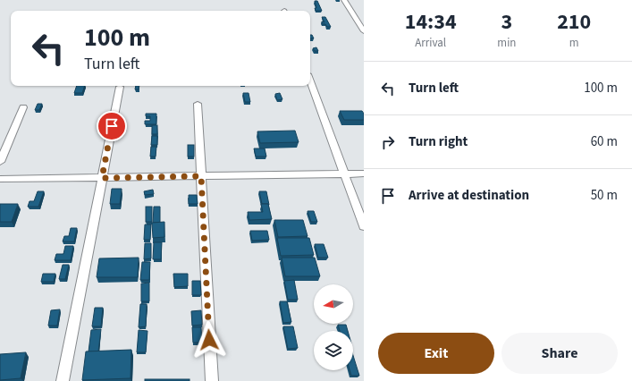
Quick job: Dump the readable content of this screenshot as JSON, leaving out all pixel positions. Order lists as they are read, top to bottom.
{
  "north": "left",
  "page": {
    "eta": [
      "14:34",
      "Arrival",
      "3",
      "min",
      "210",
      "m"
    ],
    "turn": ["100 m", "Turn left"],
    "list": [
      {
        "name": "Turn left",
        "value": "100 m"
      },
      {
        "name": "Turn right",
        "value": "60 m"
      },
      {
        "name": "Arrive at destination",
        "value": "50 m"
      }
    ],
    "buttons": ["Exit", "Share"]
  }
}
